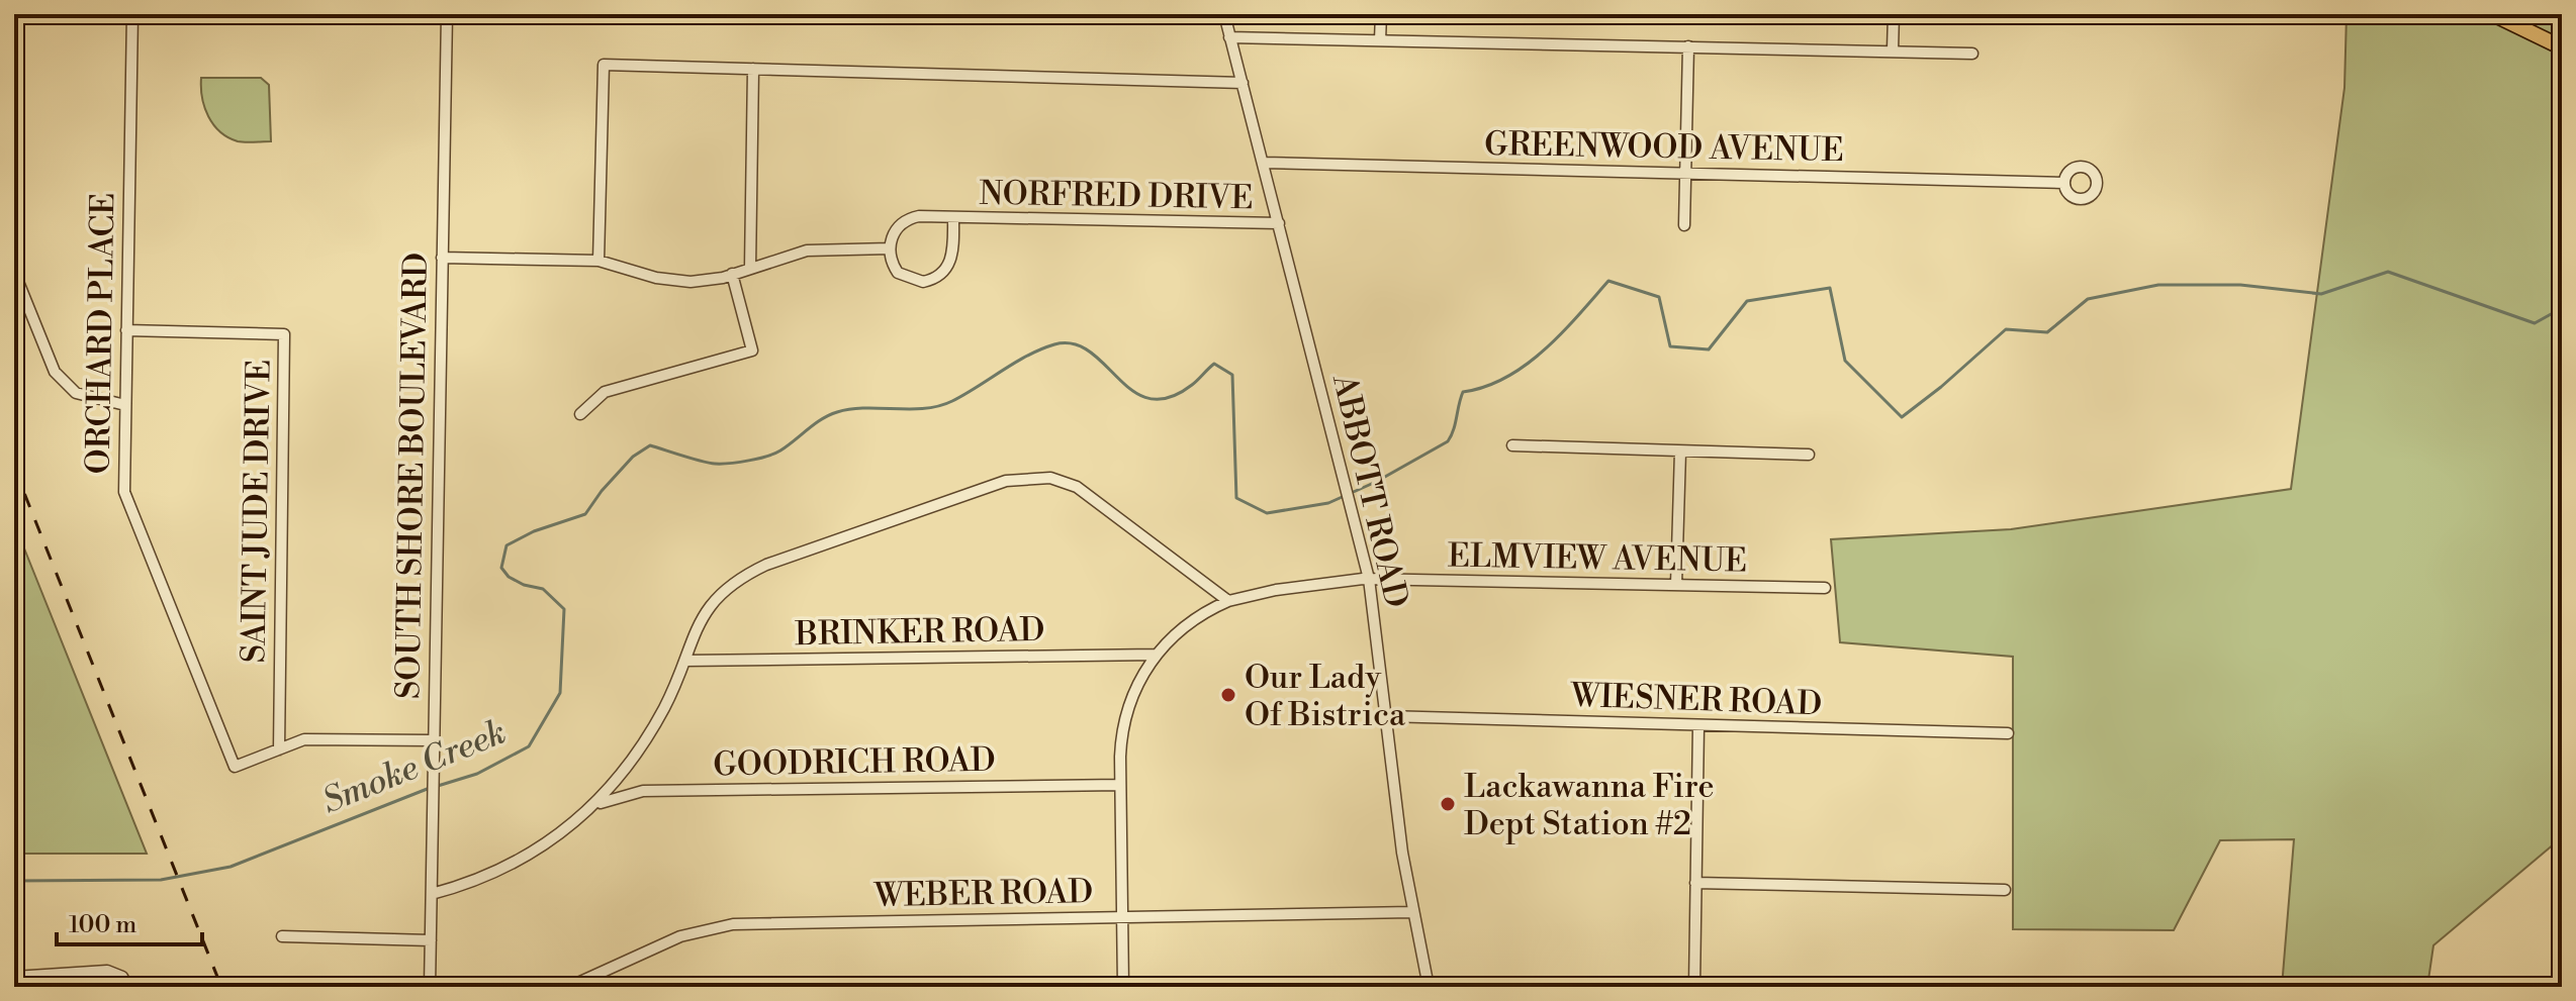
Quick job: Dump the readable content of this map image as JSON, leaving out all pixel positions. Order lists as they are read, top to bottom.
{
  "streets": {
    "street": [
      "GREENWOOD AVENUE",
      "NORFRED DRIVE",
      "ORCHARD PLACE",
      "SOUTH SHORE BOULEVARD",
      "ABBOTT ROAD",
      "SAINT JUDE DRIVE",
      "ELMVIEW AVENUE",
      "BRINKER ROAD",
      "WIESNER ROAD",
      "GOODRICH ROAD",
      "WEBER ROAD"
    ]
  },
  "crossings": [
    ["GREENWOOD AVENUE", "ABBOTT ROAD"],
    ["NORFRED DRIVE", "ABBOTT ROAD"],
    ["ORCHARD PLACE", "SOUTH SHORE BOULEVARD"],
    ["ORCHARD PLACE", "SAINT JUDE DRIVE"],
    ["ABBOTT ROAD", "ELMVIEW AVENUE"],
    ["ABBOTT ROAD", "WIESNER ROAD"],
    ["ABBOTT ROAD", "WEBER ROAD"],
    ["ELMVIEW AVENUE", "BRINKER ROAD"],
    ["ELMVIEW AVENUE", "GOODRICH ROAD"],
    ["ELMVIEW AVENUE", "WEBER ROAD"]
  ],
  "water": ["Smoke Creek"],
  "places": ["Our Lady Of Bistrica", "Lackawanna Fire Dept Station #2"],
  "scale_bar": "100 m"
}
